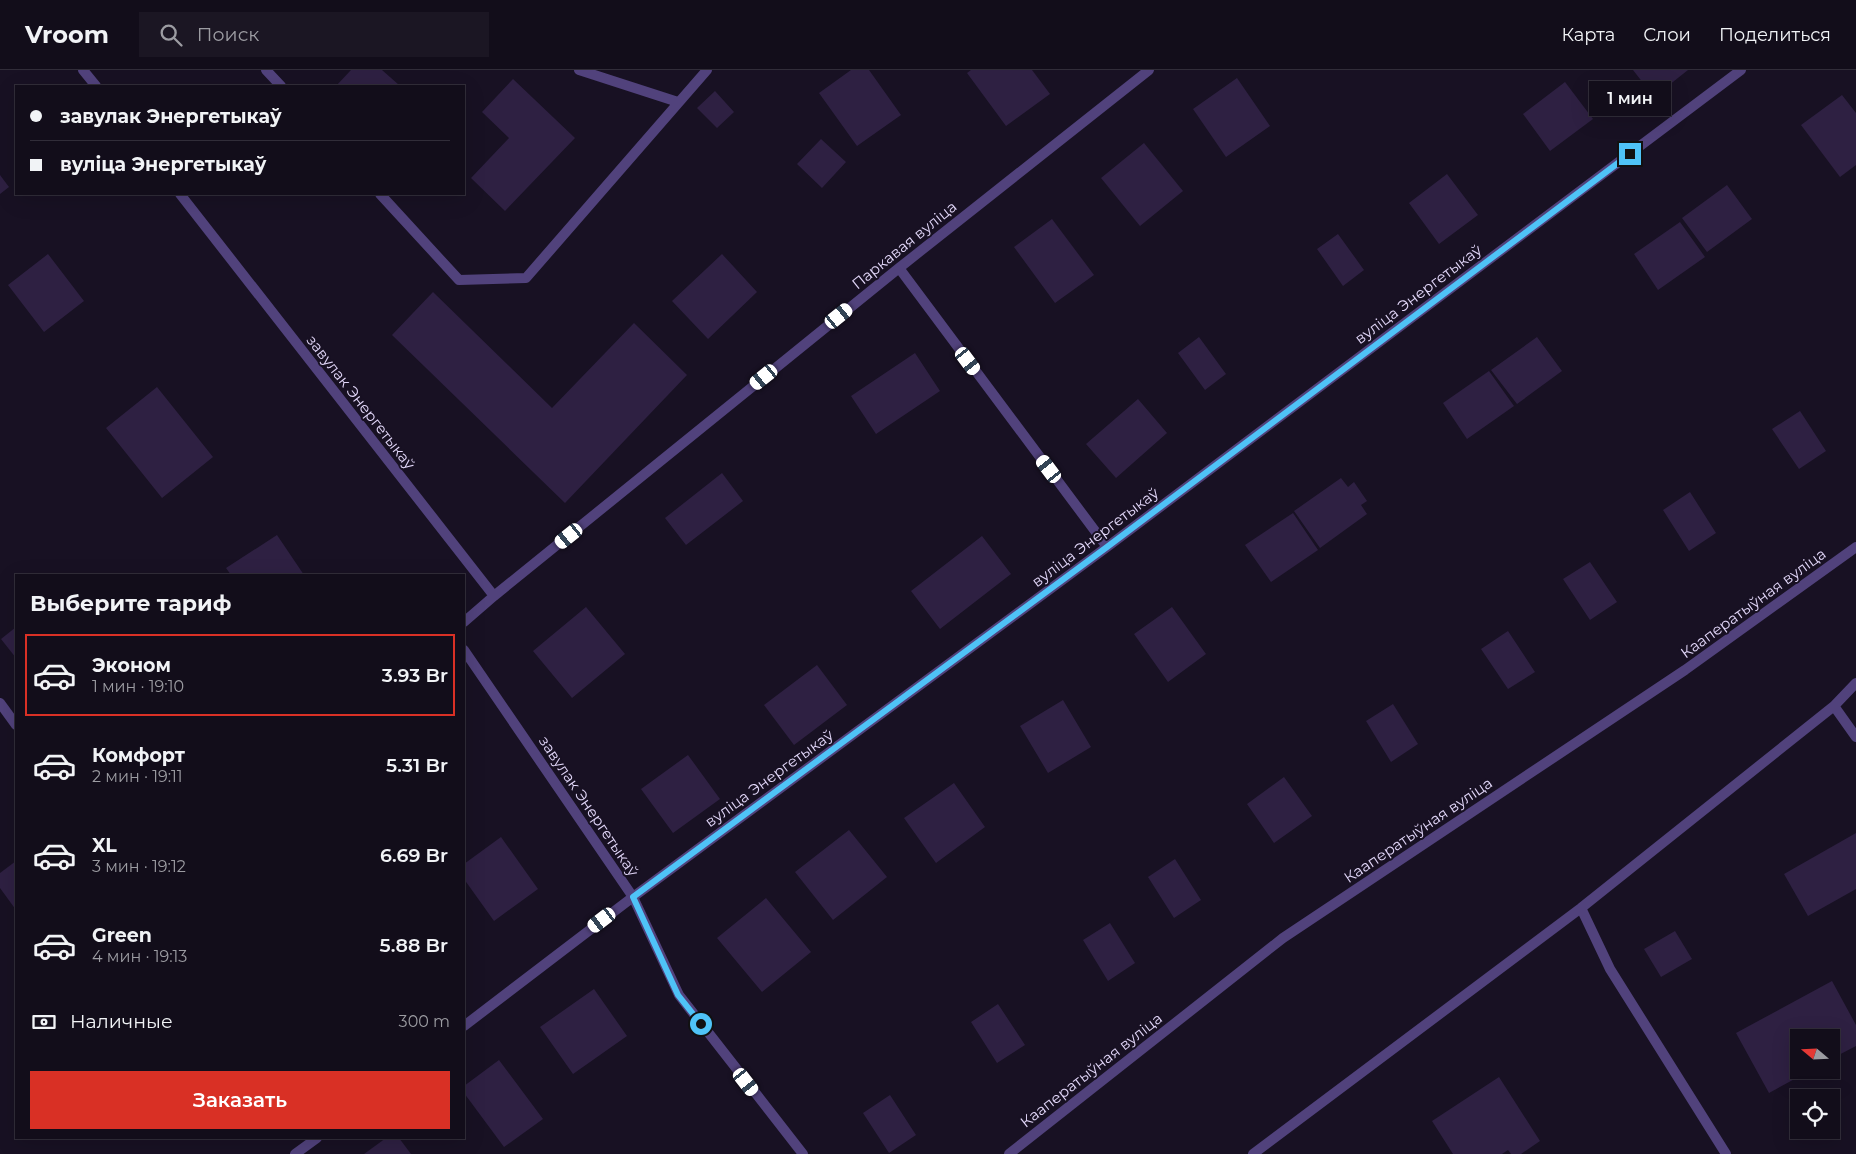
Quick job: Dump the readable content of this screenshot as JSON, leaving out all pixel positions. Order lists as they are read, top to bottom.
{
  "streets": {
    "street": [
      "Паркавая вуліца",
      "вуліца Энергетыкаў",
      "завулак Энергетыкаў",
      "Кааператыўная вуліца"
    ]
  },
  "crossings": [
    ["Паркавая вуліца", "завулак Энергетыкаў"],
    ["вуліца Энергетыкаў", "завулак Энергетыкаў"]
  ],
  "north": "left",
  "page": {
    "header": "Vroom",
    "search": "Поиск",
    "nav": ["Карта", "Слои", "Поделиться"],
    "bubble": "1 мин",
    "banner": ["завулак Энергетыкаў", "вуліца Энергетыкаў"],
    "heading": "Выберите тариф",
    "list": [
      {
        "name": "Эконом",
        "note": "1 мин · 19:10",
        "value": "3.93 Br"
      },
      {
        "name": "Комфорт",
        "note": "2 мин · 19:11",
        "value": "5.31 Br"
      },
      {
        "name": "XL",
        "note": "3 мин · 19:12",
        "value": "6.69 Br"
      },
      {
        "name": "Green",
        "note": "4 мин · 19:13",
        "value": "5.88 Br"
      }
    ],
    "pay": ["Наличные", "300 m"],
    "buttons": "Заказать"
  }
}
